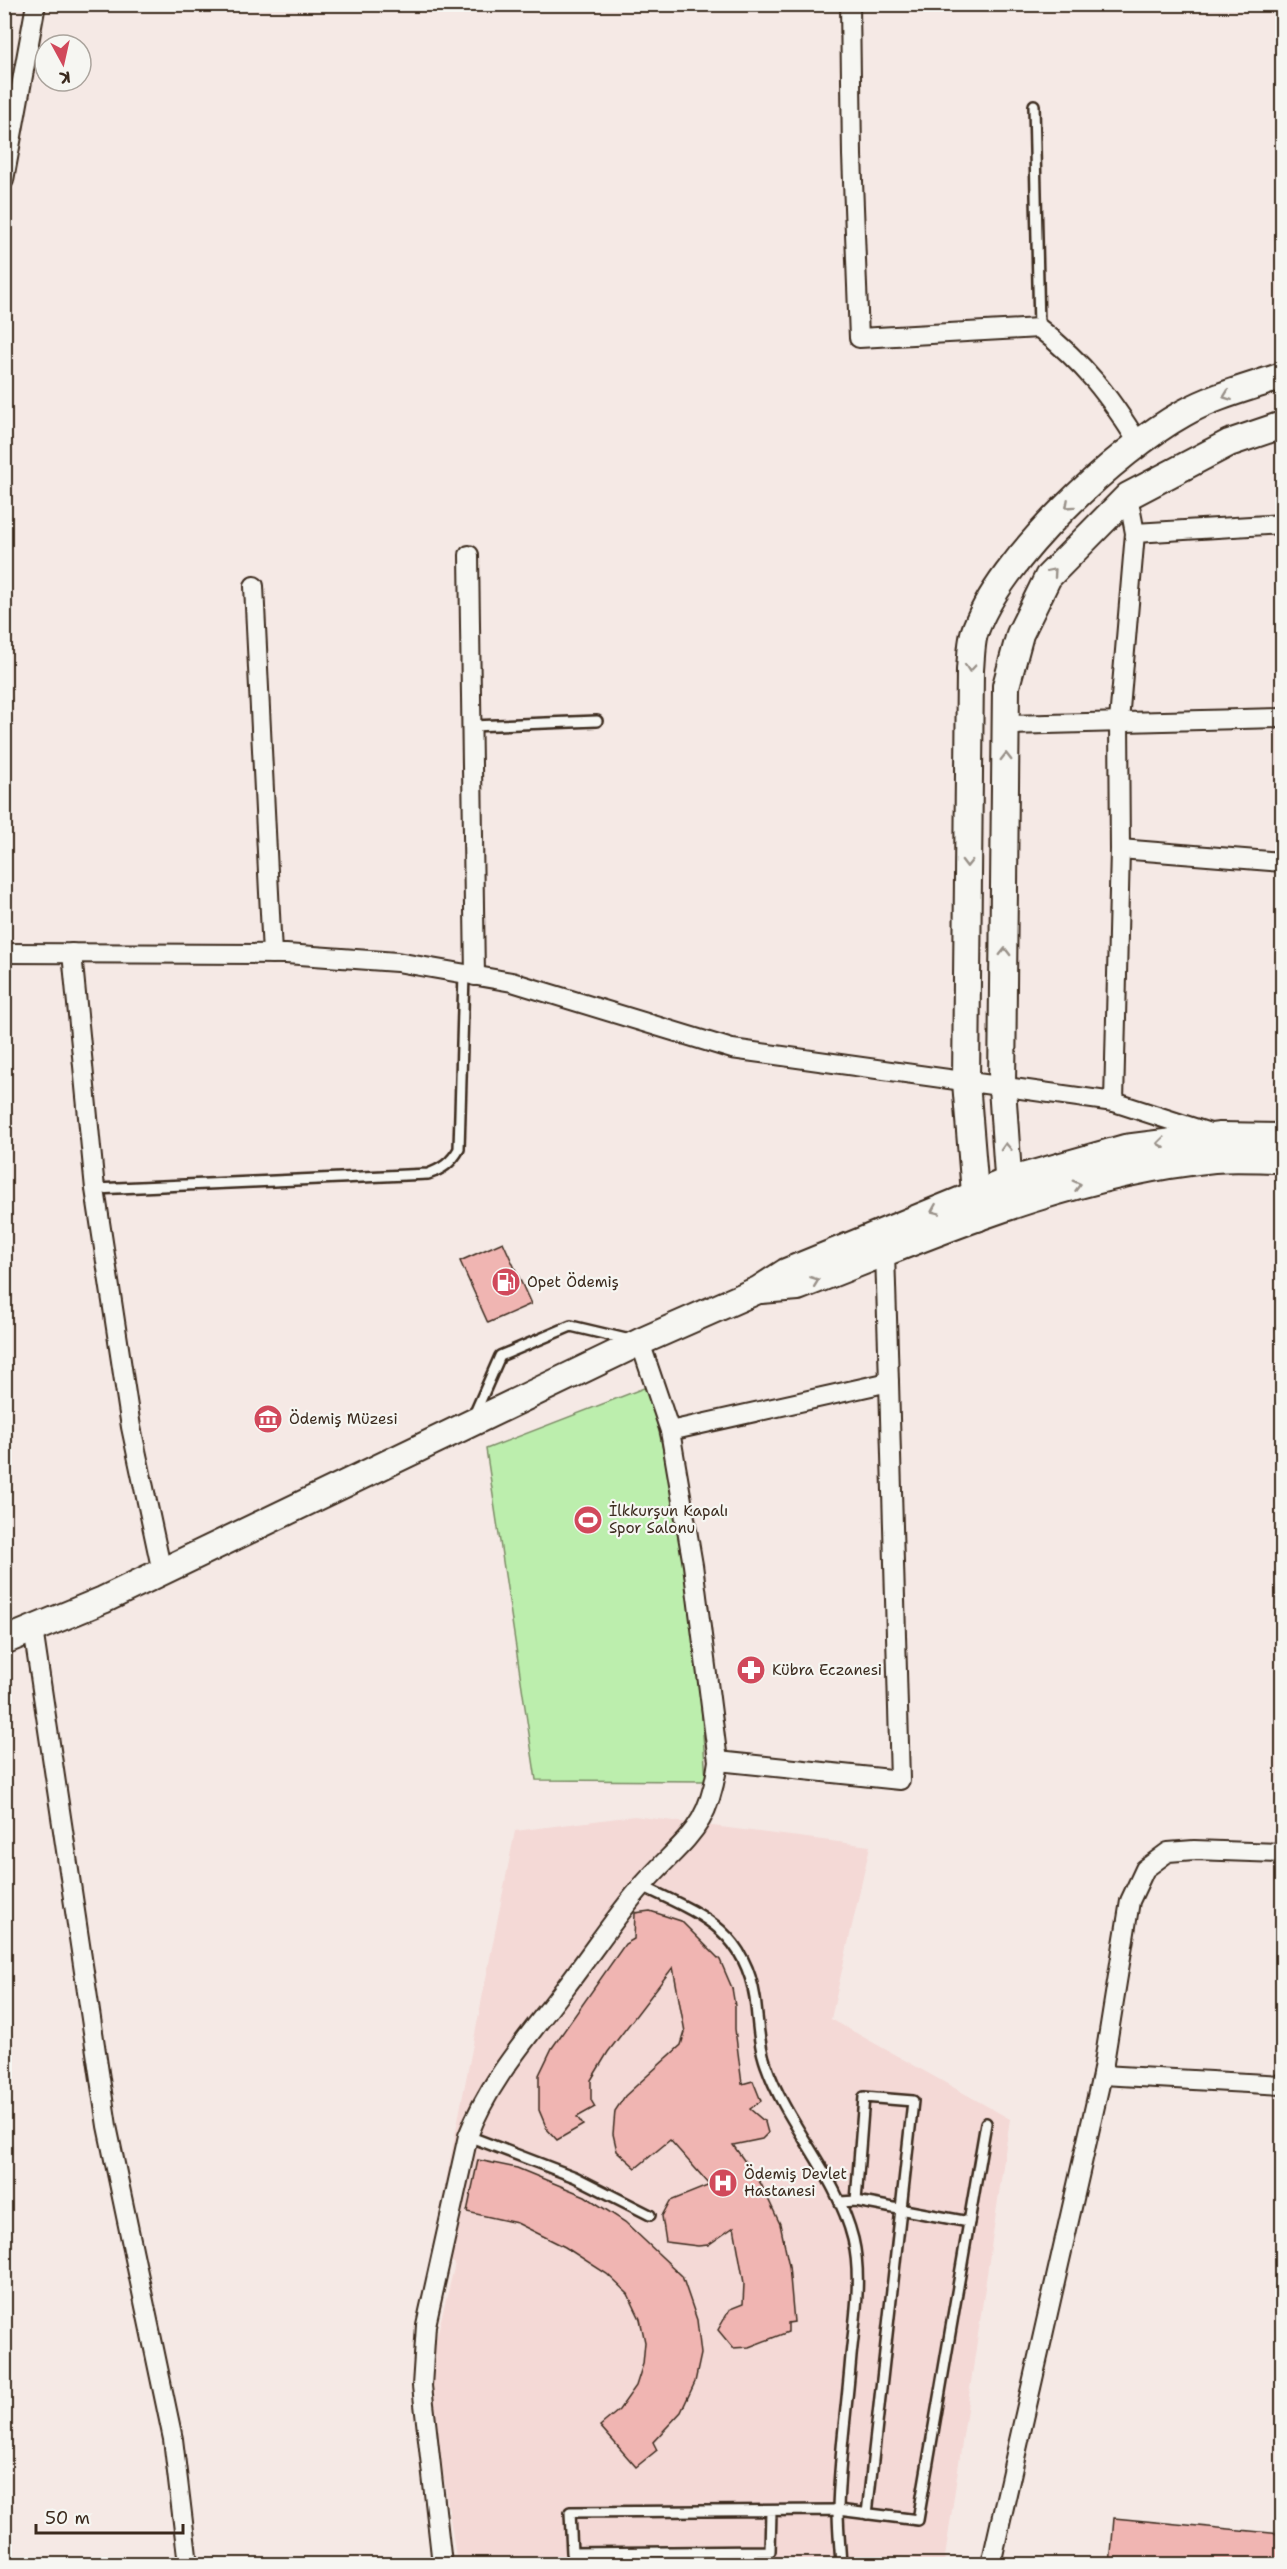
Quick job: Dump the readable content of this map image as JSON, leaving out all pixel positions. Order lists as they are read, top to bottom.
{
  "places": {
    "fuel station": ["Opet Ödemiş"],
    "museum": ["Ödemiş Müzesi"],
    "sports": ["İlkkurşun Kapalı Spor Salonu"],
    "pharmacy": ["Kübra Eczanesi"],
    "hospital": ["Ödemiş Devlet Hastanesi"]
  },
  "scale_bar": "50 m",
  "north": "bottom"
}
